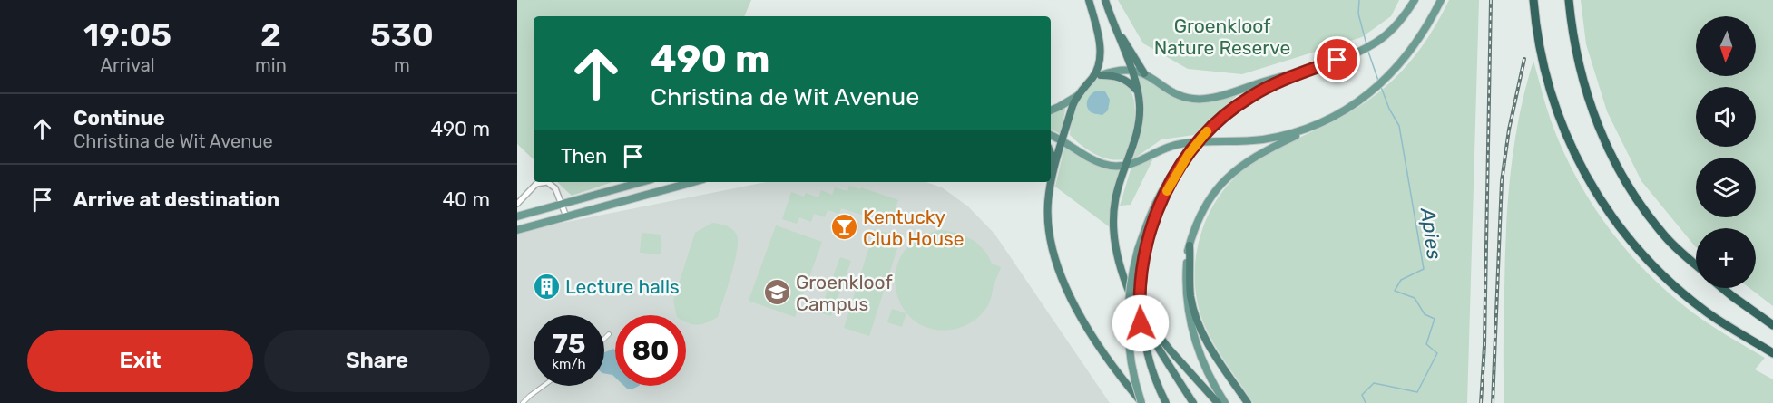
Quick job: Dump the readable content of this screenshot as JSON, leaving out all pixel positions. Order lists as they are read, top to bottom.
{
  "water": ["Apies"],
  "parks": ["Groenkloof Nature Reserve"],
  "places": {
    "bar": ["Kentucky Club House"],
    "building": ["Lecture halls"],
    "school or university": ["Groenkloof Campus"]
  },
  "north": "bottom",
  "page": {
    "eta": [
      "19:05",
      "Arrival",
      "2",
      "min",
      "530",
      "m"
    ],
    "map_buttons": "+",
    "turn": ["490 m", "Christina de Wit Avenue"],
    "list": [
      {
        "name": "Continue",
        "note": "Christina de Wit Avenue",
        "value": "490 m"
      },
      {
        "name": "Arrive at destination",
        "value": "40 m"
      }
    ],
    "then": "Then",
    "speed": "75 km/h",
    "limit": "80",
    "buttons": ["Exit", "Share"]
  }
}
